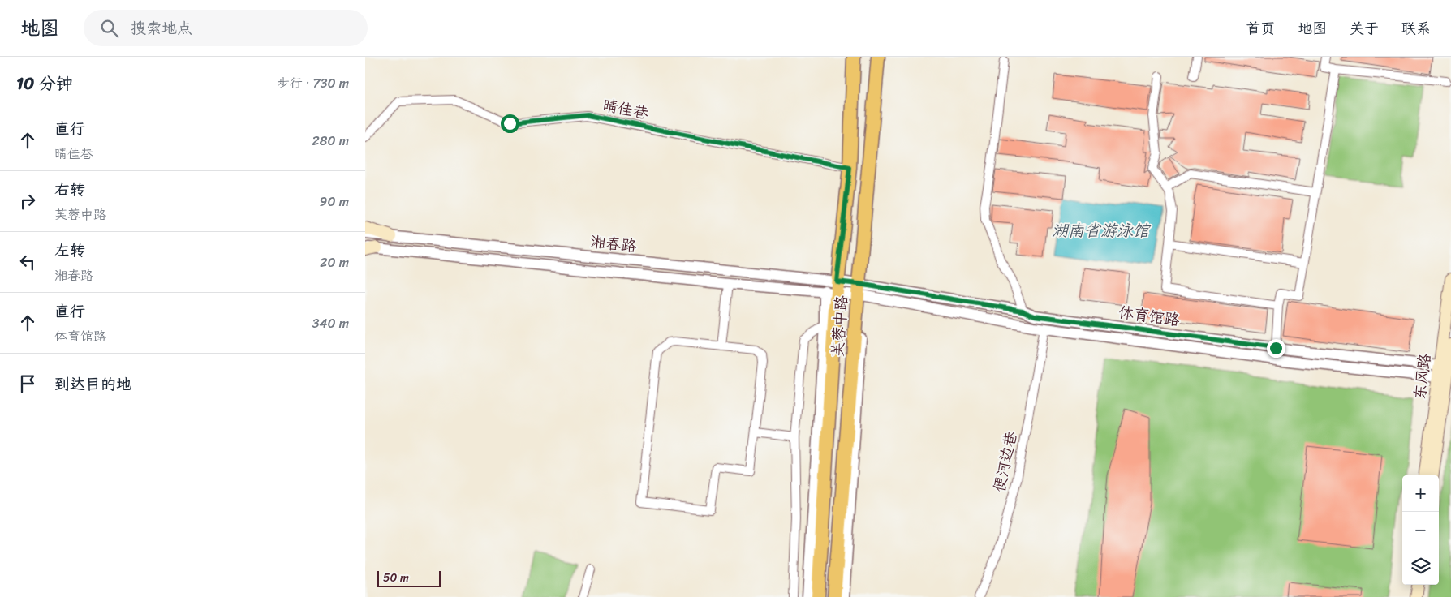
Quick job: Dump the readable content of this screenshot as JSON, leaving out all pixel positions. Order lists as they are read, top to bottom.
{
  "streets": {
    "main road": ["芙蓉中路", "东风路"],
    "street": [
      "晴佳巷",
      "湘春路",
      "体育馆路",
      "便河边巷"
    ]
  },
  "crossings": [
    ["晴佳巷", "芙蓉中路"],
    ["湘春路", "体育馆路"],
    ["湘春路", "芙蓉中路"],
    ["体育馆路", "芙蓉中路"],
    ["体育馆路", "东风路"],
    ["体育馆路", "便河边巷"]
  ],
  "water": ["湖南省游泳馆"],
  "scale_bar": "50 m",
  "page": {
    "header": "地图",
    "search": "搜索地点",
    "nav": [
      "首页",
      "地图",
      "关于",
      "联系"
    ],
    "heading": ["10 分钟", "步行 · 730 m"],
    "list": [
      ["直行", "晴佳巷", "280 m"],
      ["右转", "芙蓉中路", "90 m"],
      ["左转", "湘春路", "20 m"],
      ["直行", "体育馆路", "340 m"],
      "到达目的地"
    ],
    "map_buttons": ["+", "−"],
    "scale": "50 m"
  }
}
